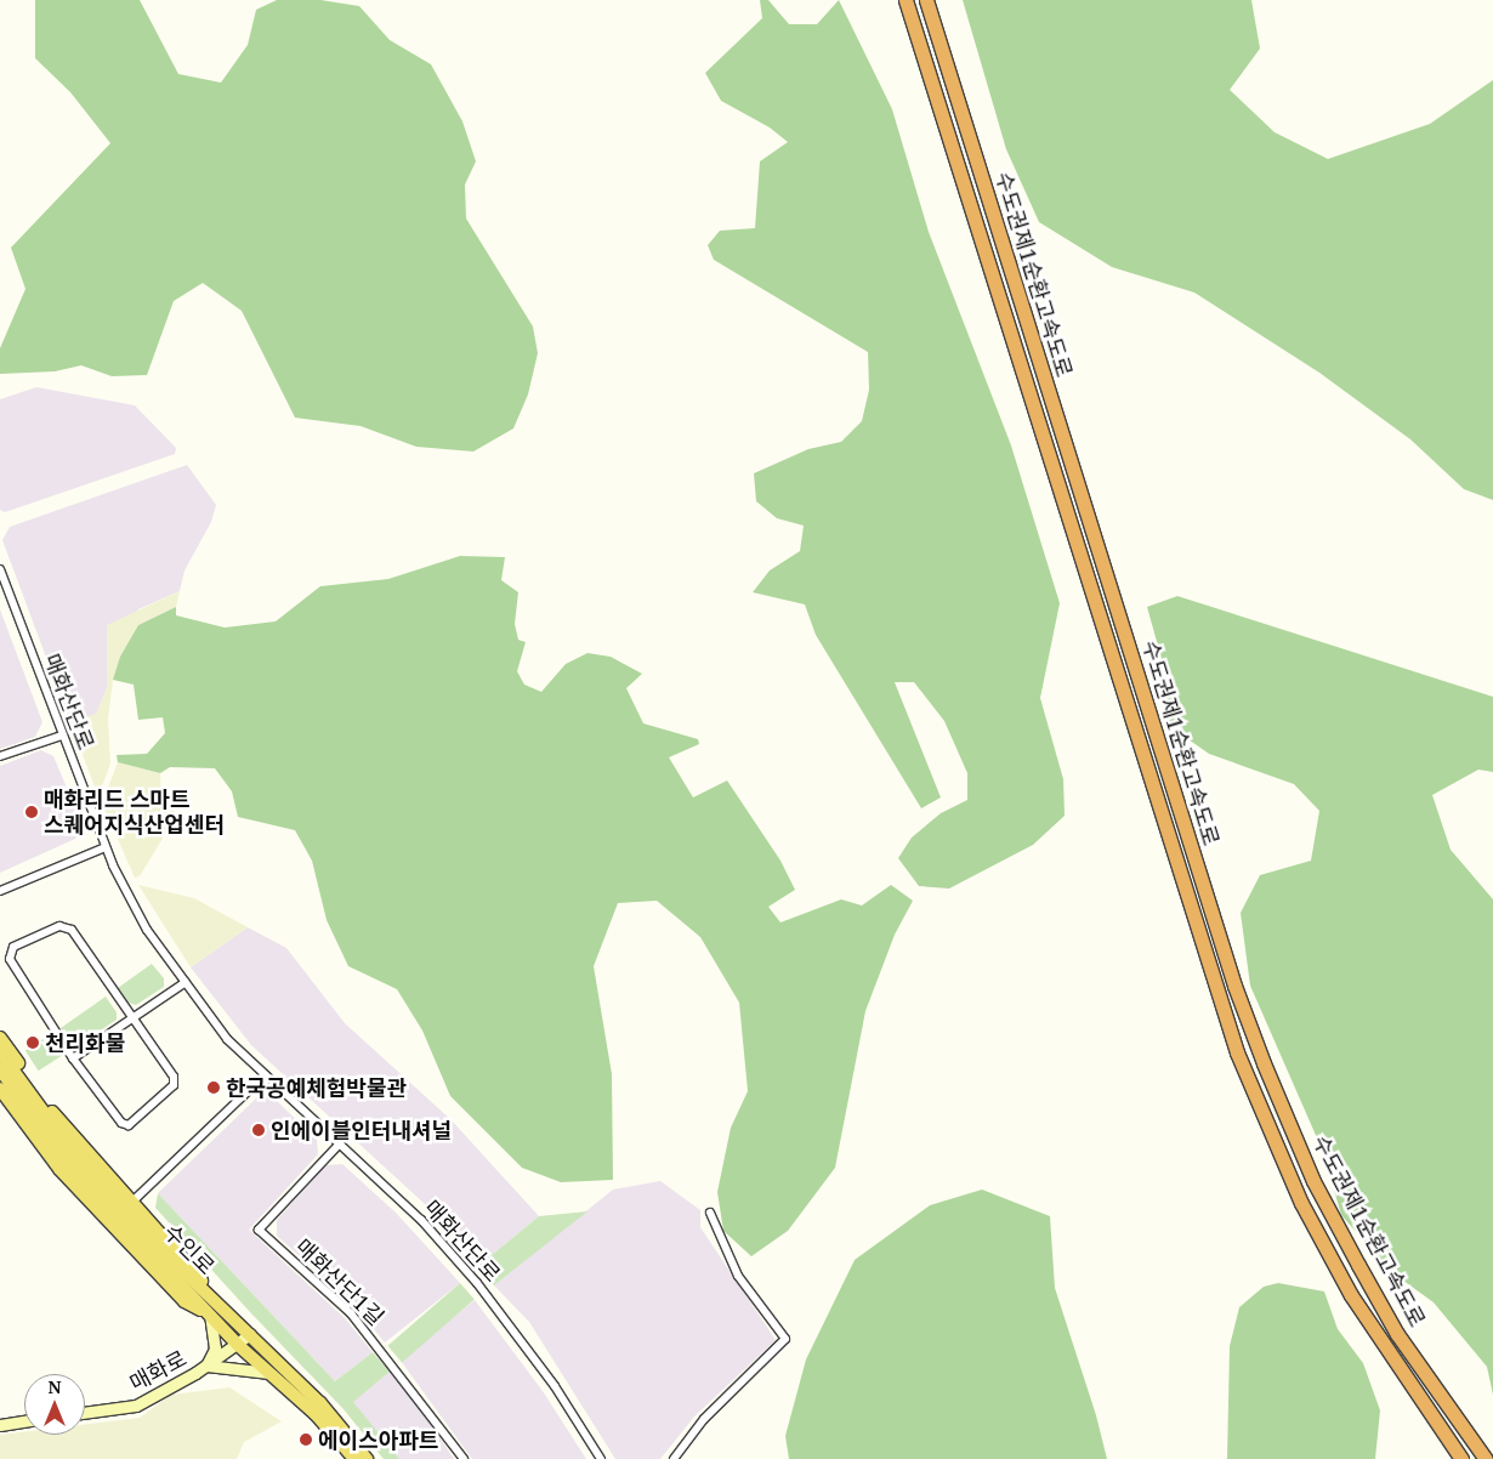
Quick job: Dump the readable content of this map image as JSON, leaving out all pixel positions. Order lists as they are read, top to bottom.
{
  "streets": {
    "highway": ["수도권제1순환고속도로"],
    "main road": ["수인로"],
    "street": ["매화산단로", "매화산단1길", "매화로"]
  },
  "crossings": [
    ["매화산단로", "매화산단1길"],
    ["수인로", "매화로"]
  ],
  "places": [
    "매화리드 스마트 스퀘어지식산업센터",
    "천리화물",
    "한국공예체험박물관",
    "인에이블인터내셔널",
    "에이스아파트"
  ],
  "north": "top"
}
